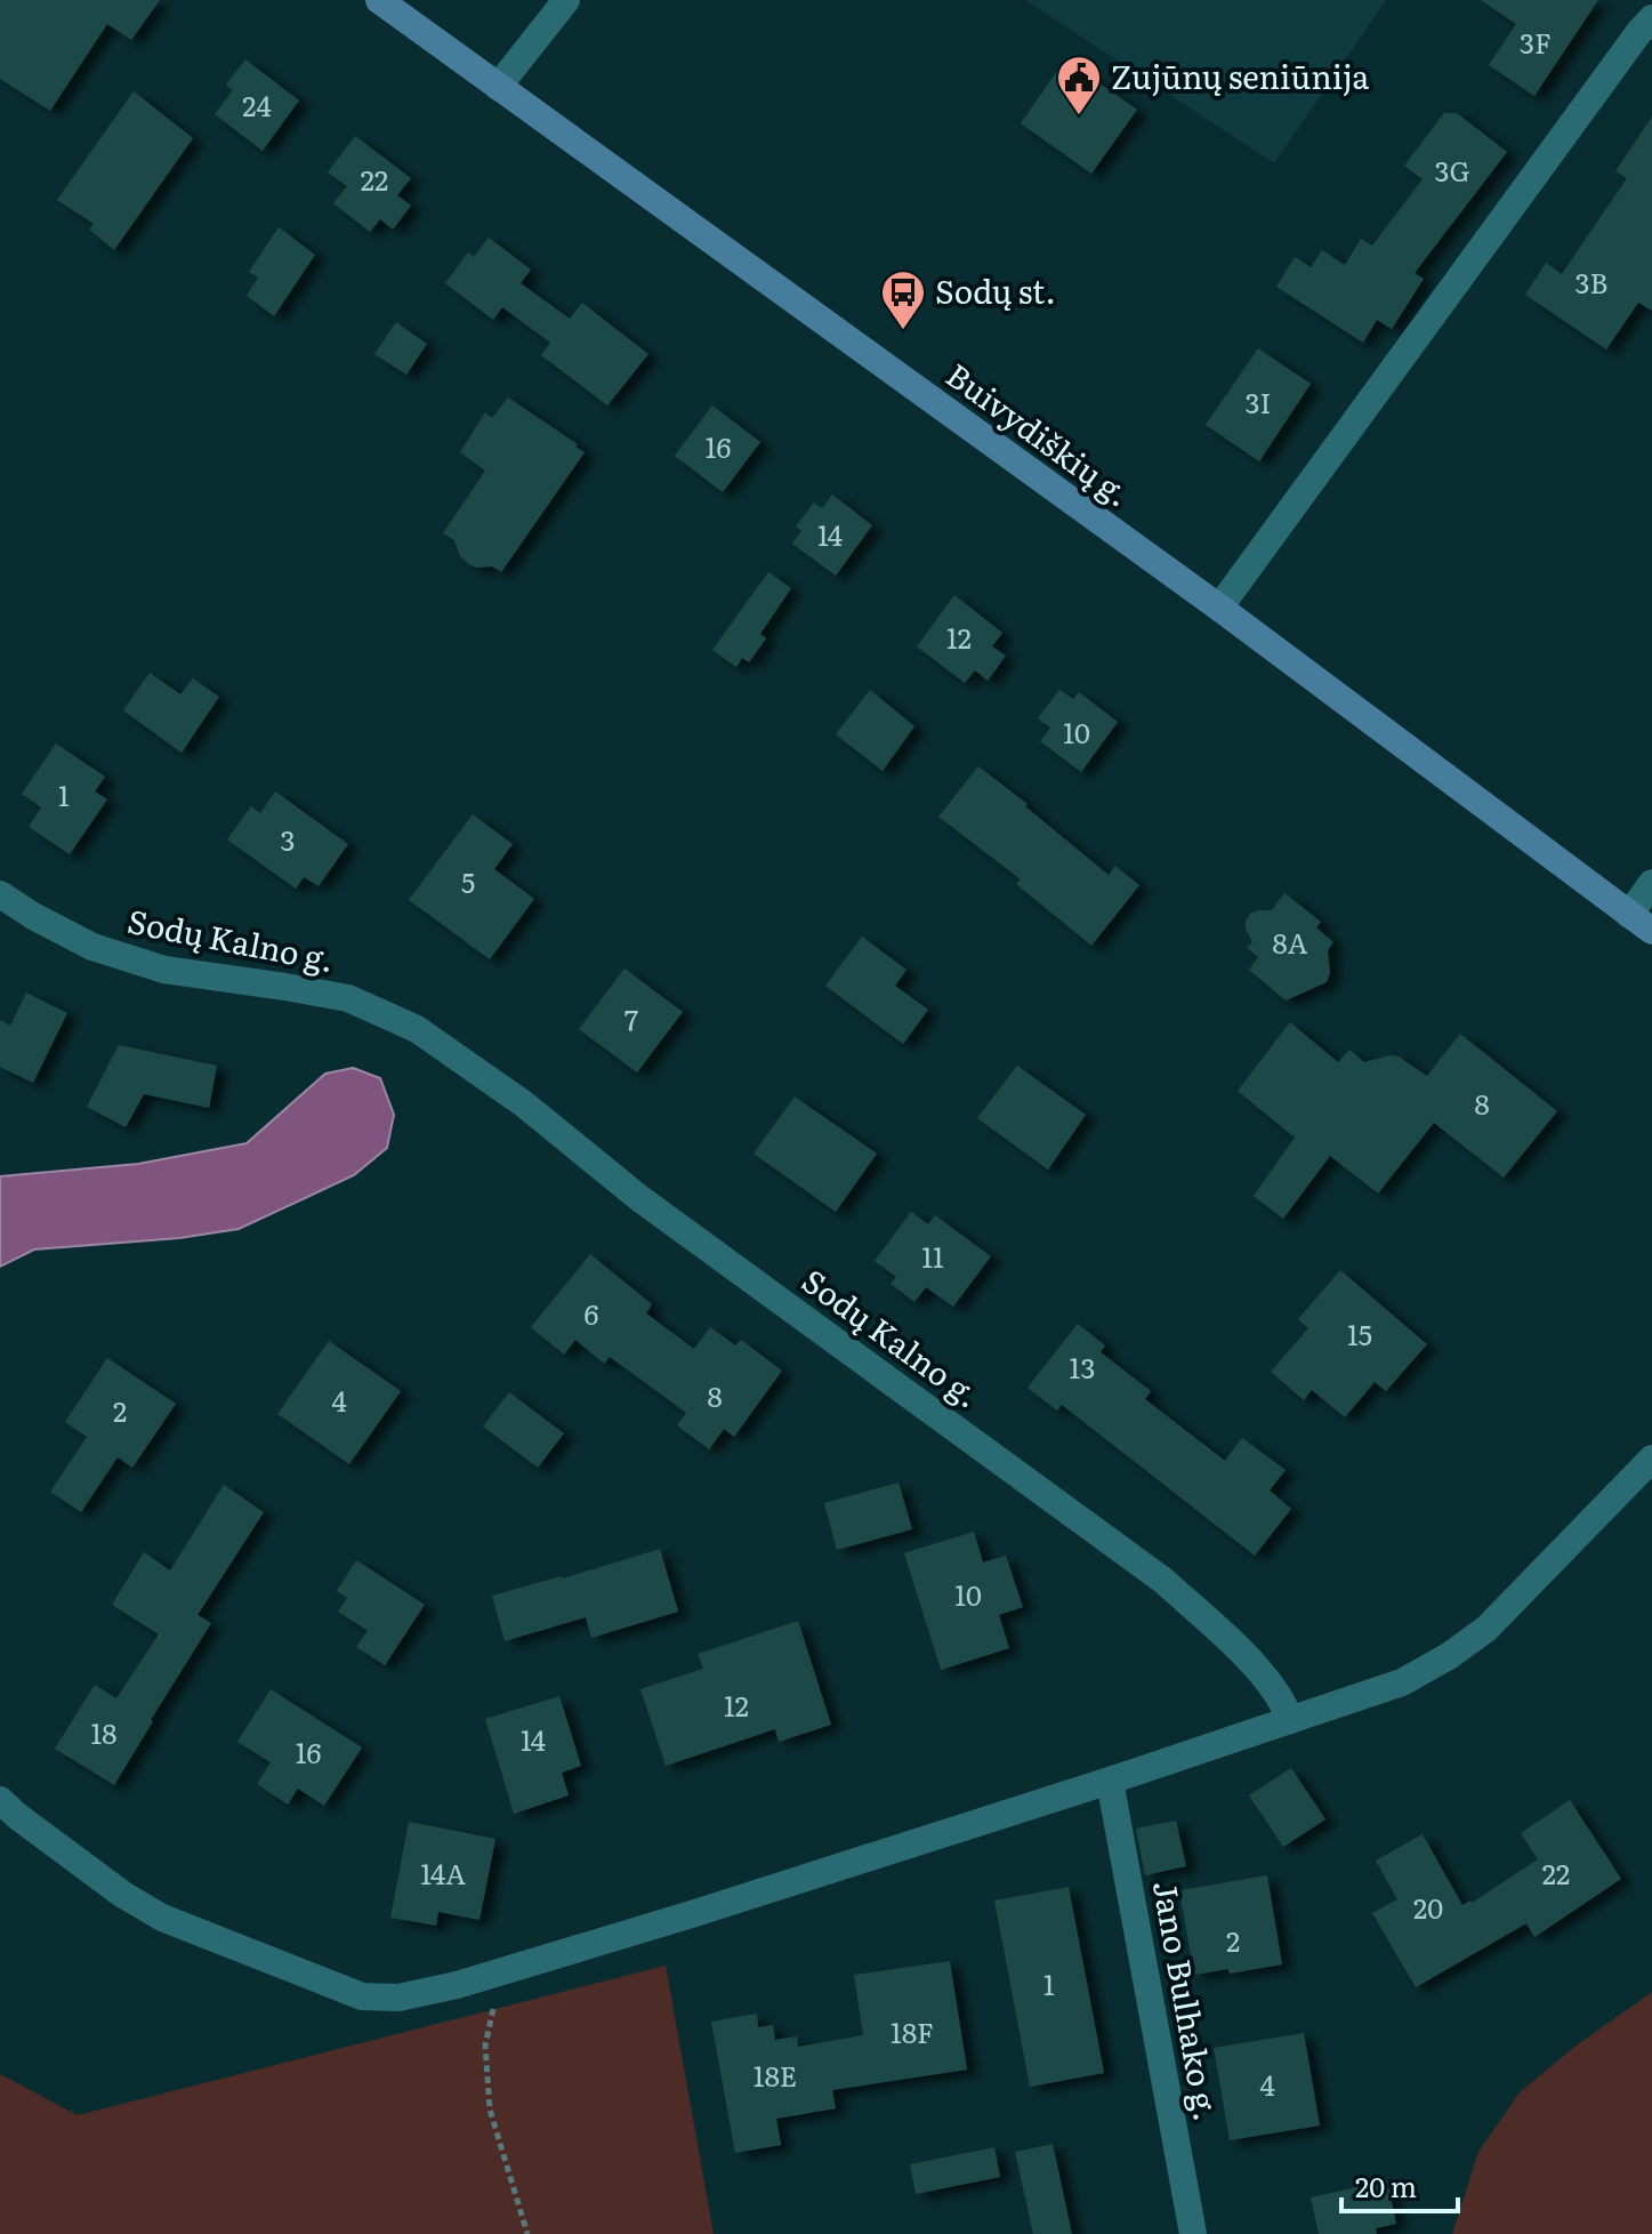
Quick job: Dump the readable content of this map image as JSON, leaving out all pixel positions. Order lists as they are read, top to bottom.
{
  "streets": {
    "main road": ["Buivydiškių g."],
    "street": ["Sodų Kalno g.", "Jano Bulhako g."]
  },
  "places": {
    "public building": ["Zujūnų seniūnija"],
    "bus stop": ["Sodų st."]
  },
  "house_numbers": [
    "3F",
    "24",
    "3G",
    "22",
    "3B",
    "3I",
    "16",
    "14",
    "12",
    "10",
    "1",
    "3",
    "5",
    "8A",
    "7",
    "8",
    "11",
    "6",
    "15",
    "13",
    "8",
    "4",
    "2",
    "10",
    "12",
    "18",
    "14",
    "16",
    "14A",
    "22",
    "20",
    "2",
    "1",
    "18F",
    "18E",
    "4"
  ],
  "scale_bar": "20 m"
}
